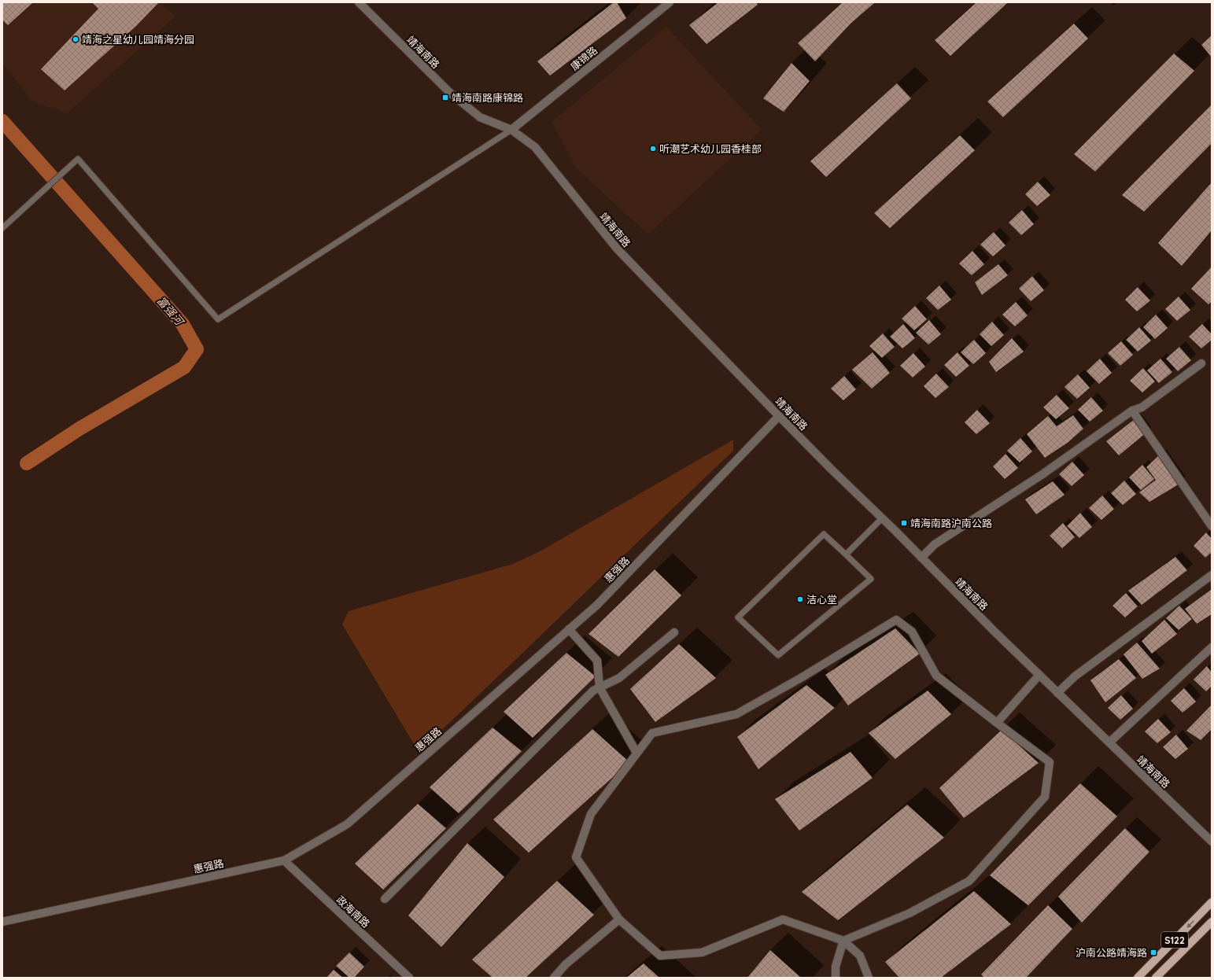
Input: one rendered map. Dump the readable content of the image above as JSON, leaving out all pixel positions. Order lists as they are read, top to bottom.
{
  "streets": {
    "main road": ["S122"],
    "street": [
      "靖海南路",
      "康锦路",
      "惠强路",
      "政海南路"
    ]
  },
  "crossings": [
    ["靖海南路", "康锦路"],
    ["靖海南路", "惠强路"],
    ["惠强路", "政海南路"]
  ],
  "water": ["富强河"],
  "places": {
    "other": ["靖海之星幼儿园靖海分园", "听潮艺术幼儿园香桂部", "洁心堂"],
    "transit": ["靖海南路康锦路", "靖海南路沪南公路", "沪南公路靖海路"]
  }
}
